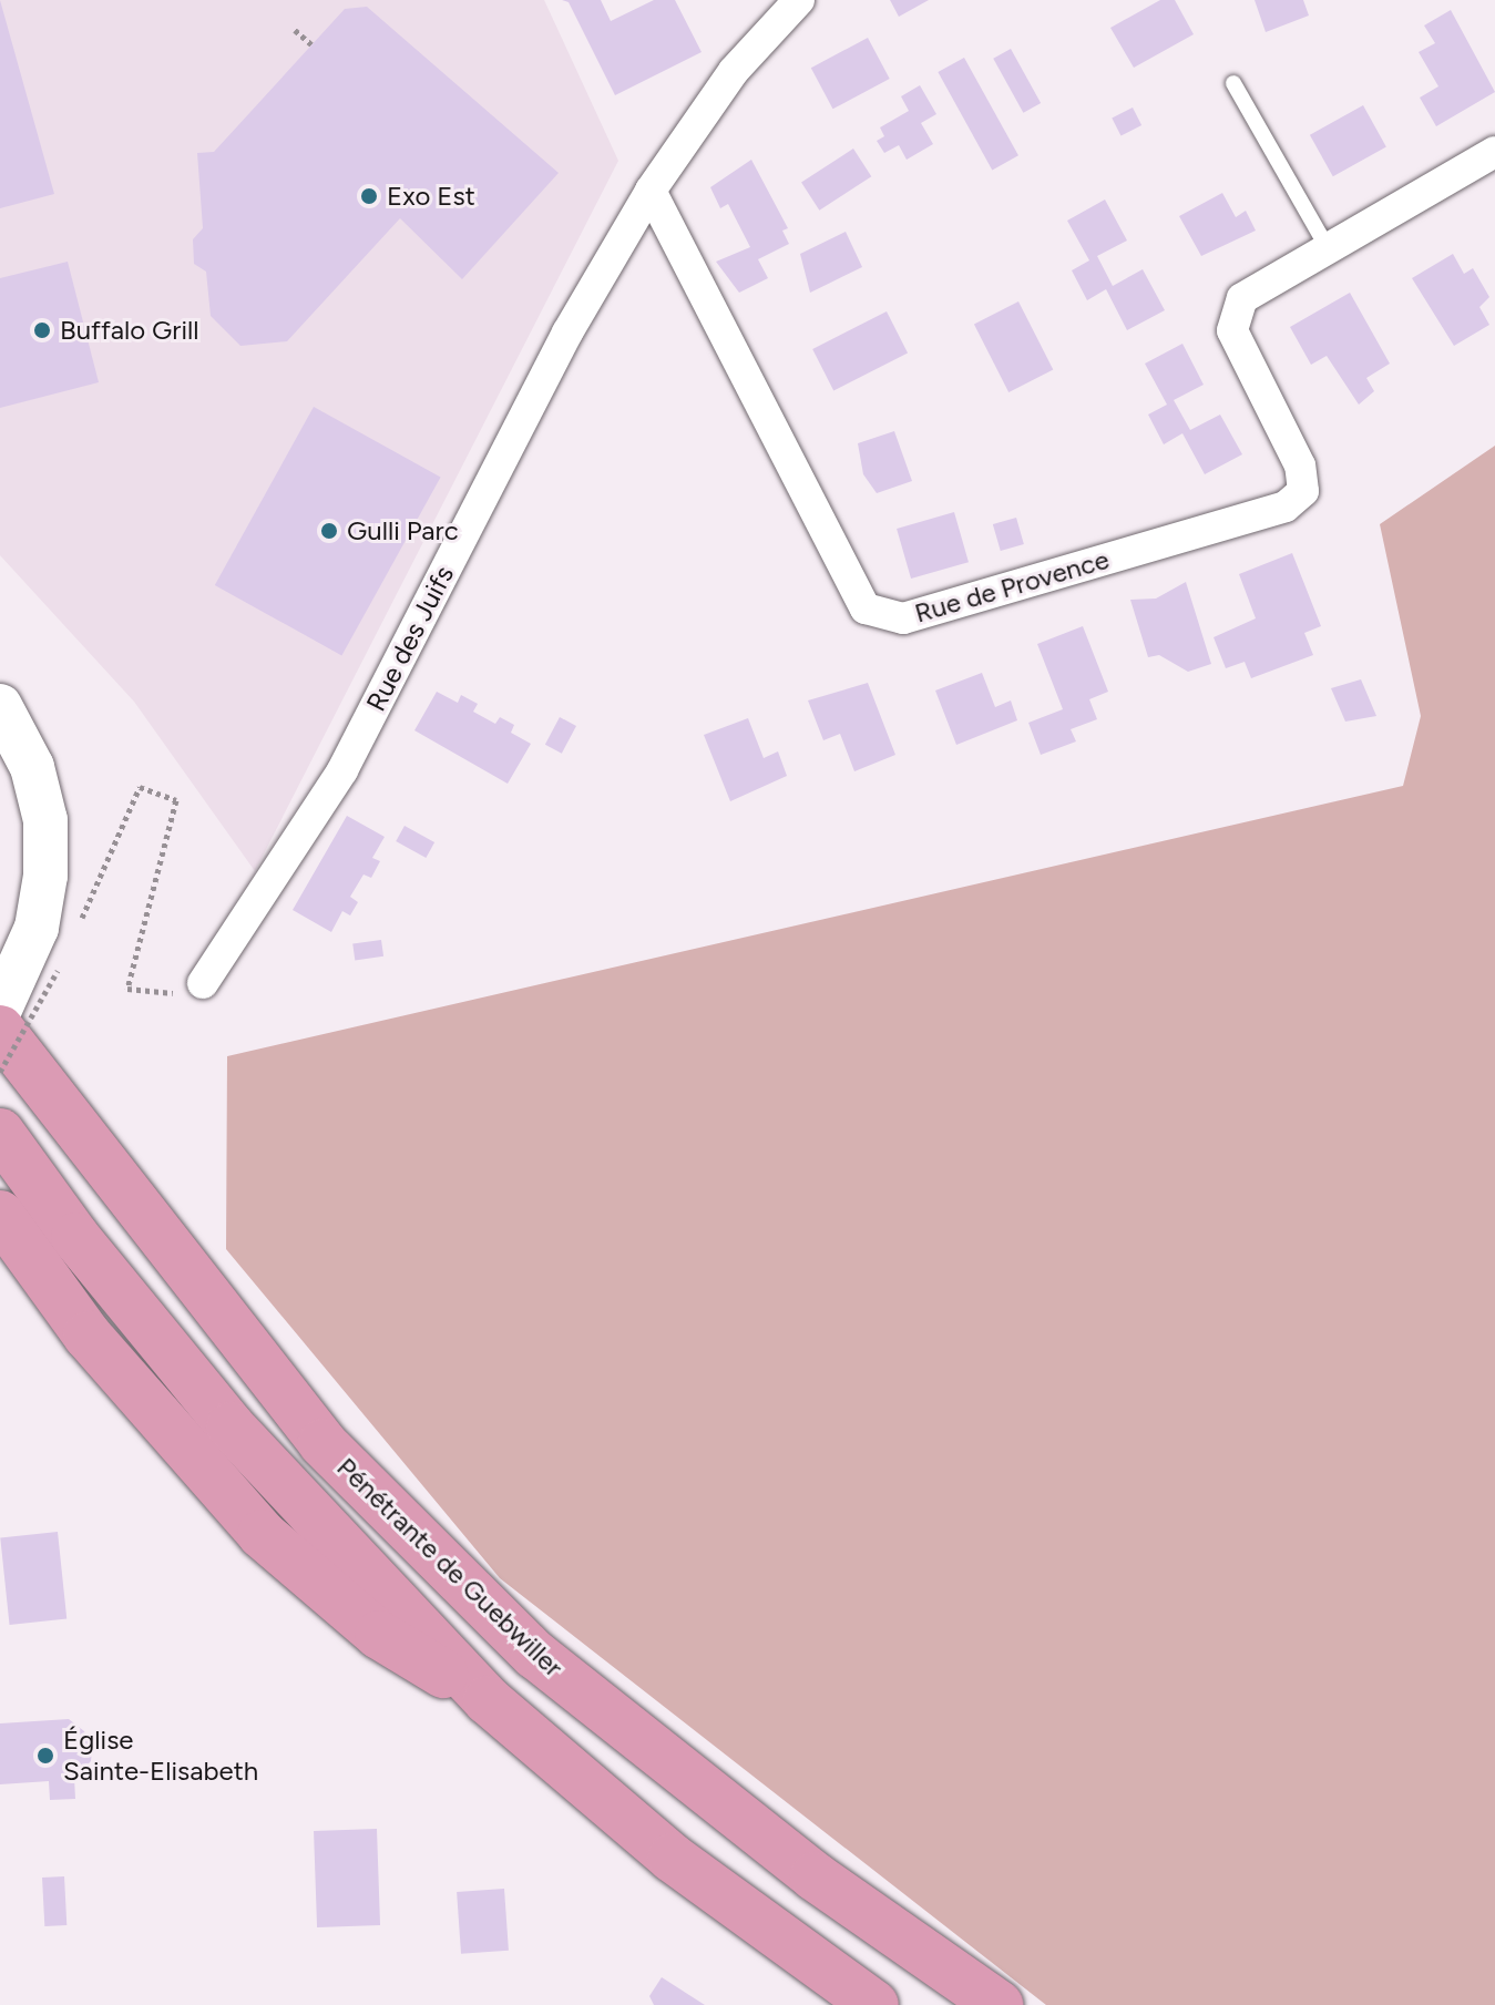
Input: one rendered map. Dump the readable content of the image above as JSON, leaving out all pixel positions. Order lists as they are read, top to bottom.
{
  "streets": {
    "highway": ["Pénétrante de Guebwiller"],
    "street": ["Rue de Provence", "Rue des Juifs"]
  },
  "crossings": [
    ["Rue de Provence", "Rue des Juifs"]
  ],
  "places": [
    "Exo Est",
    "Buffalo Grill",
    "Gulli Parc",
    "Église Sainte-Elisabeth"
  ]
}
